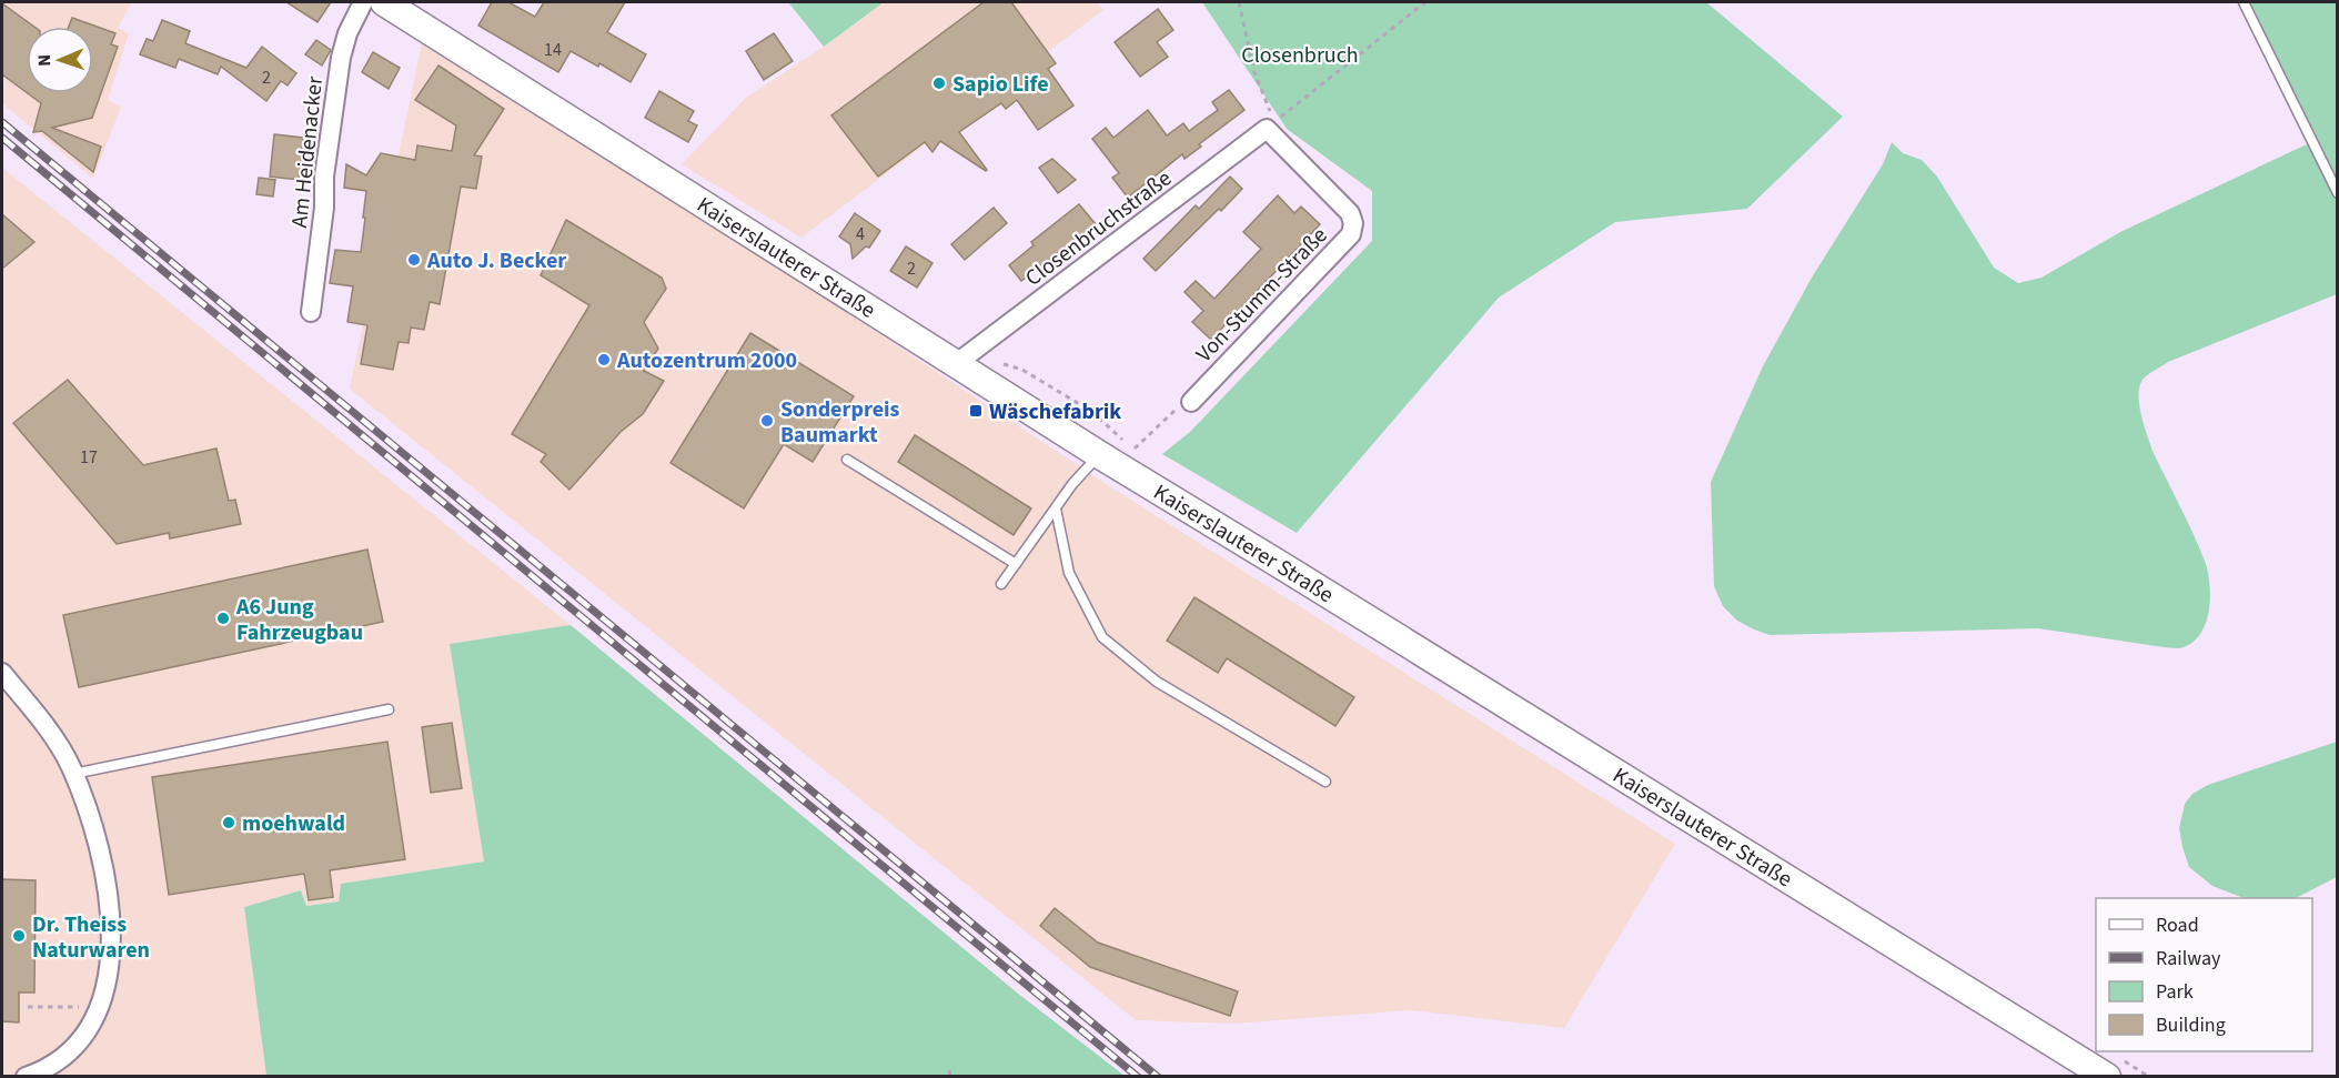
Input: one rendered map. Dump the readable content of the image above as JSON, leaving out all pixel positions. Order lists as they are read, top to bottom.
{
  "streets": {
    "main road": ["Kaiserslauterer Straße"],
    "street": ["Am Heidenacker", "Closenbruchstraße", "Von-Stumm-Straße"]
  },
  "crossings": [
    ["Closenbruchstraße", "Kaiserslauterer Straße"],
    ["Closenbruchstraße", "Von-Stumm-Straße"]
  ],
  "parks": ["Closenbruch"],
  "places": {
    "other": [
      "Sapio Life",
      "Auto J. Becker",
      "Autozentrum 2000",
      "Sonderpreis Baumarkt",
      "A6 Jung Fahrzeugbau",
      "moehwald",
      "Dr. Theiss Naturwaren"
    ],
    "transit": ["Wäschefabrik"]
  },
  "house_numbers": [
    "14",
    "2",
    "4",
    "2",
    "17"
  ],
  "legend": [
    "Road",
    "Railway",
    "Park",
    "Building"
  ],
  "north": "left"
}
